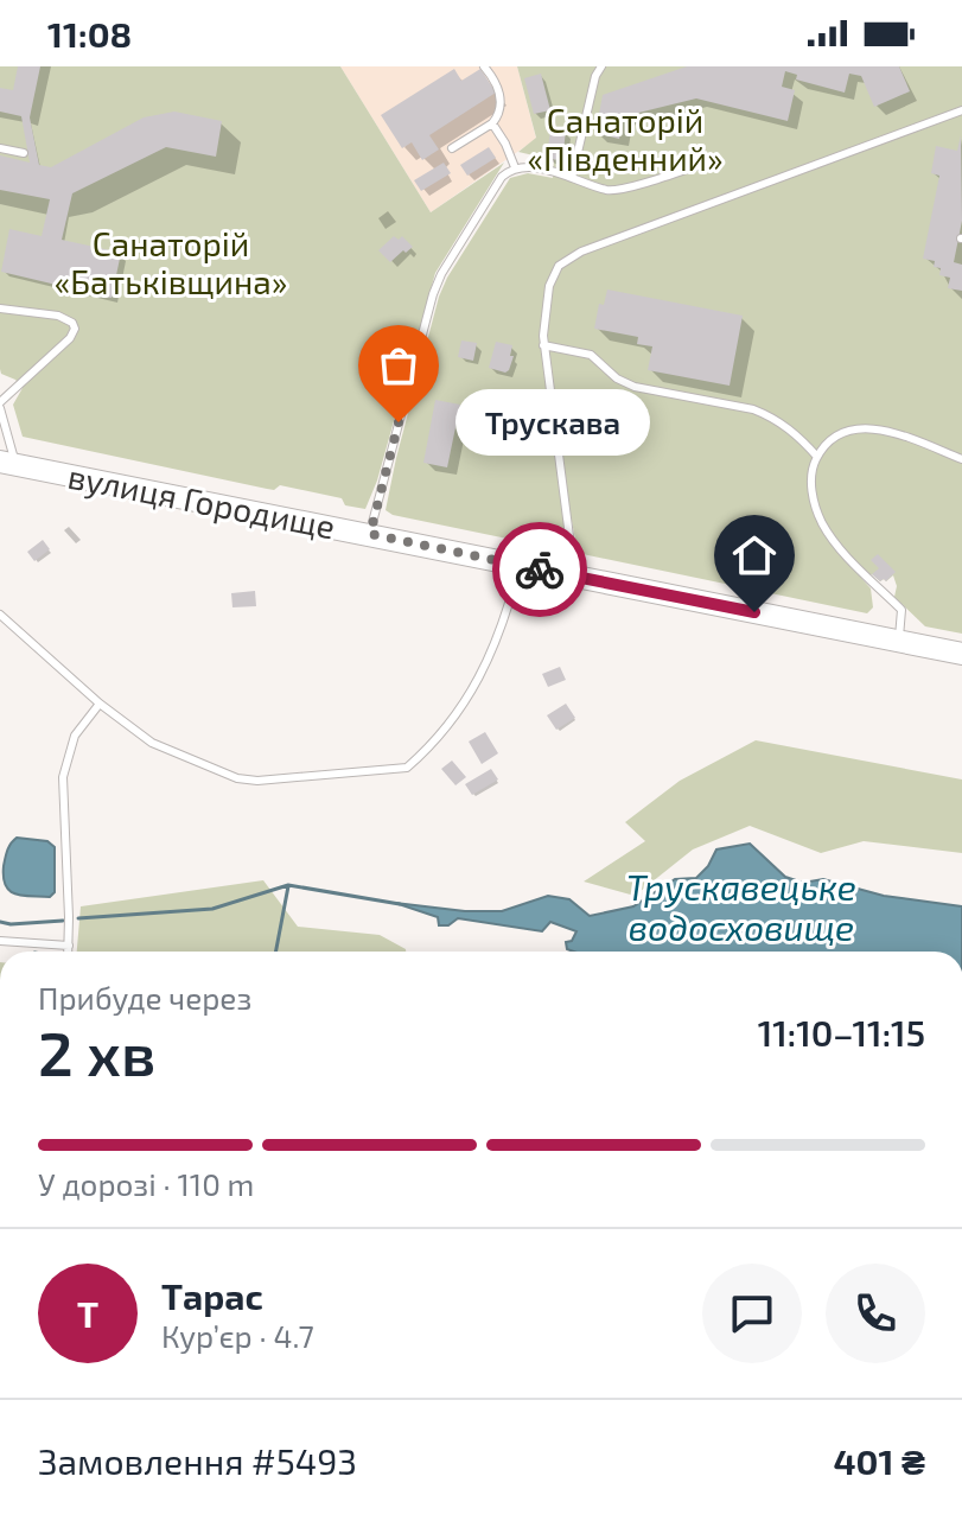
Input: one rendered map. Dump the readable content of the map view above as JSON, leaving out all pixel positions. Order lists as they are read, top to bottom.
{
  "streets": {
    "street": ["вулиця Городище"]
  },
  "water": ["Трускавецьке водосховище"],
  "parks": ["Санаторій «Південний»", "Санаторій «Батьківщина»"],
  "places": ["Трускава"],
  "page": {
    "status": "11:08",
    "bubble": "Трускава",
    "heading": ["2 хв", "Прибуде через", "11:10–11:15"],
    "panel": [
      "Тарас",
      "Кур’єр · 4.7",
      "Замовлення #5493",
      "401 ₴"
    ],
    "bar": "У дорозі · 110 m",
    "round": "Т"
  }
}
